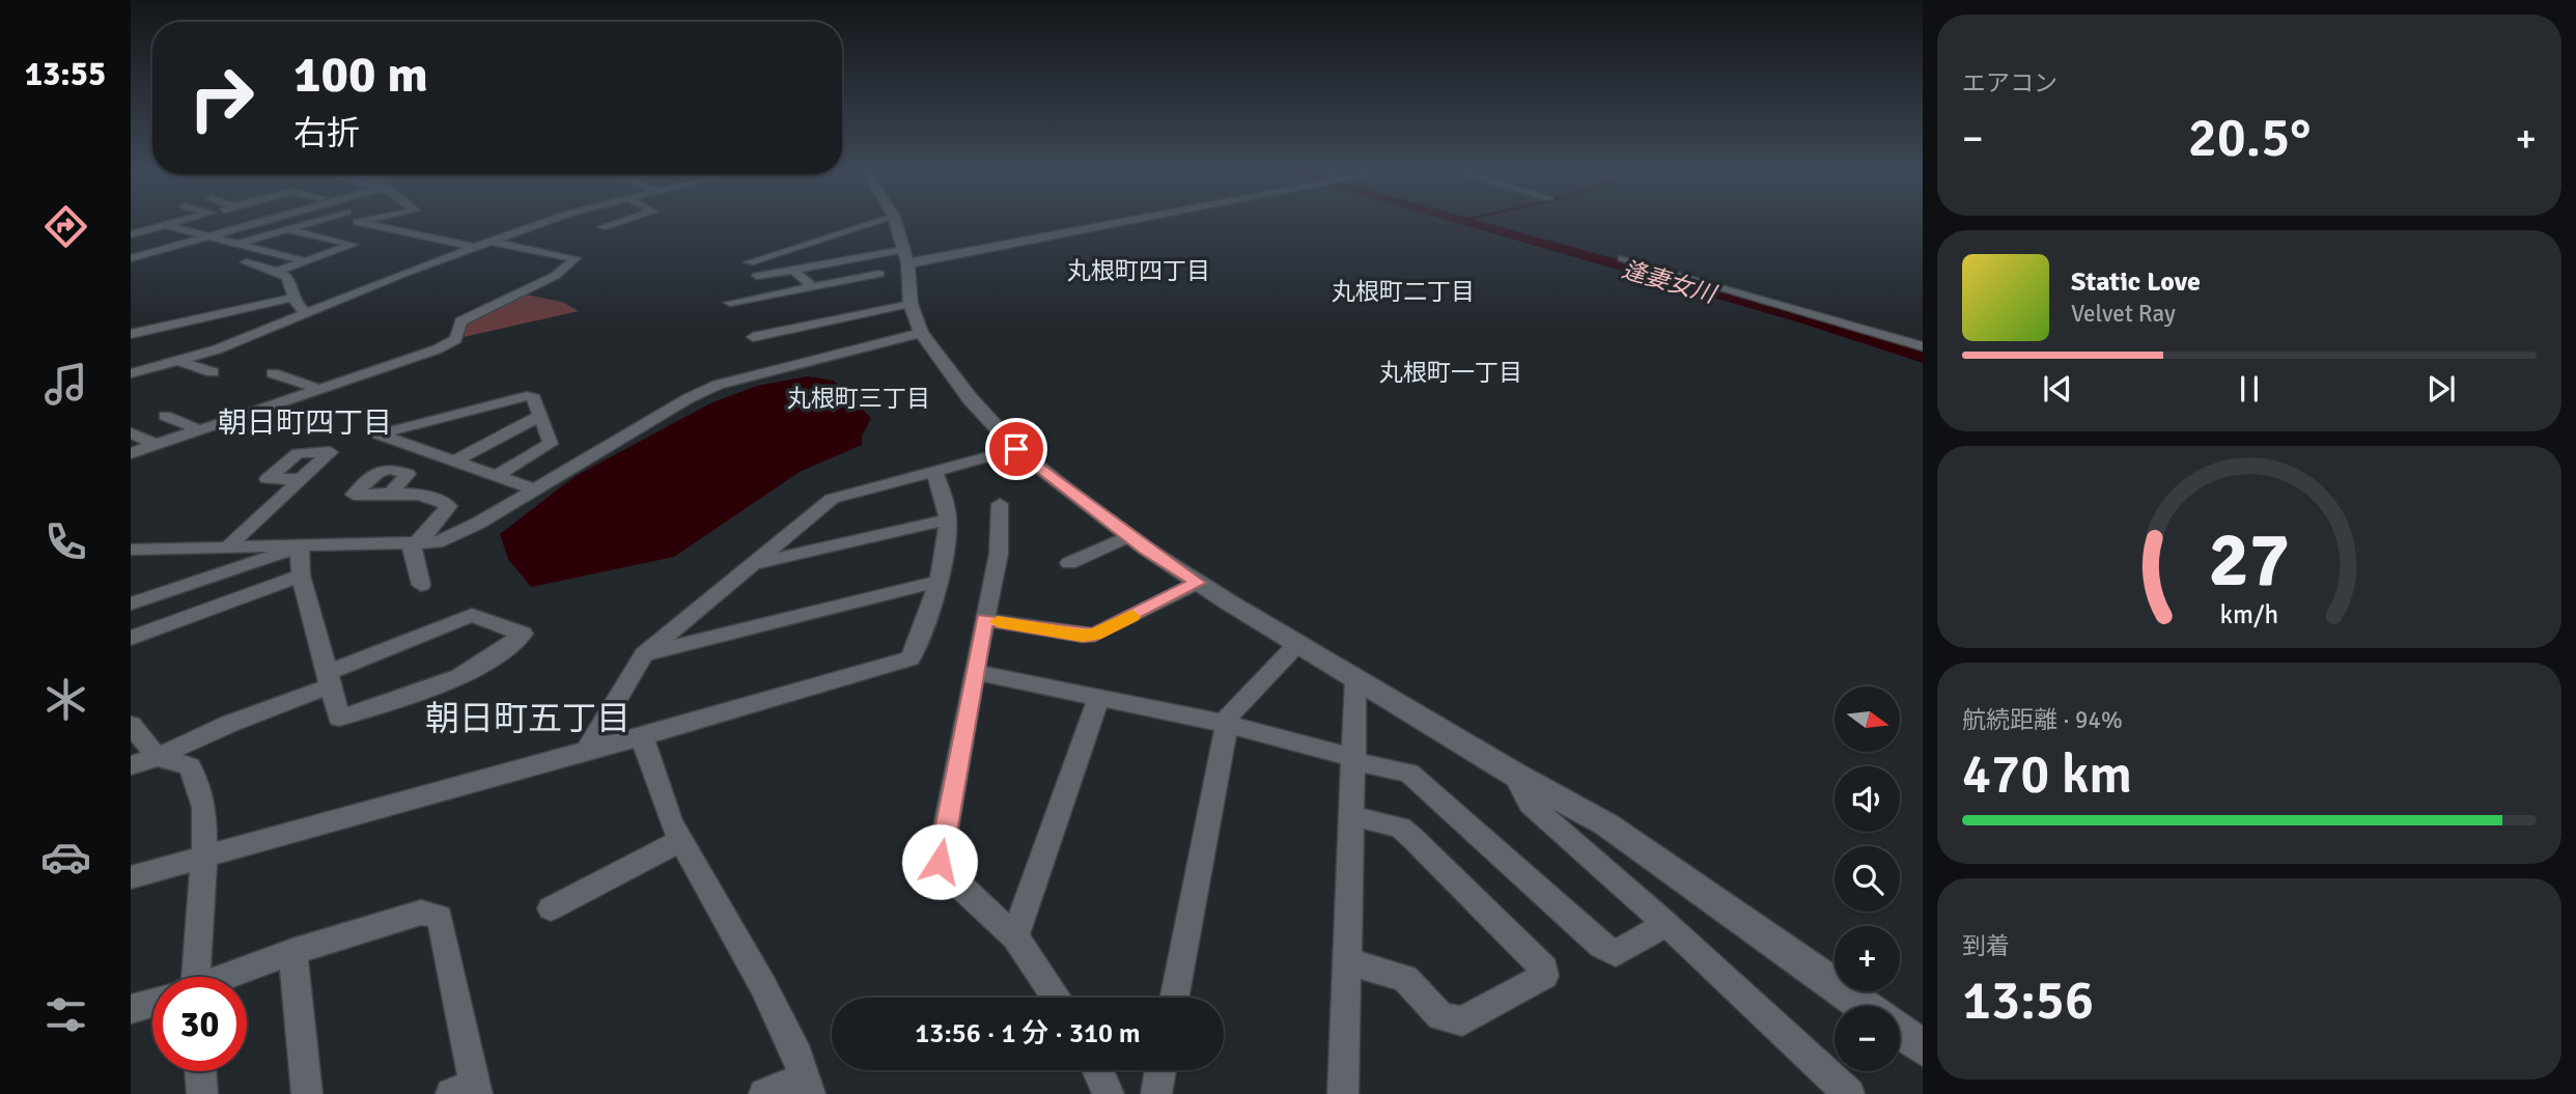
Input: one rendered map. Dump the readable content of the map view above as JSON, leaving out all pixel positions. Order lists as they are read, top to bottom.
{
  "districts": [
    "丸根町四丁目",
    "丸根町二丁目",
    "丸根町一丁目",
    "丸根町三丁目",
    "朝日町四丁目",
    "朝日町五丁目"
  ],
  "water": ["逢妻女川"],
  "north": "right",
  "page": {
    "tabs": "13:55",
    "tile": [
      "エアコン",
      ["航続距離 · 94%", "470 km"],
      ["到着", "13:56"]
    ],
    "turn": ["100 m", "右折"],
    "heat": ["−", "20.5°", "+"],
    "song": ["Static Love", "Velvet Ray"],
    "map_buttons": ["+", "−"],
    "limit": "30",
    "trip": "13:56 · 1 分 · 310 m",
    "gauge": ["27", "km/h"]
  }
}
